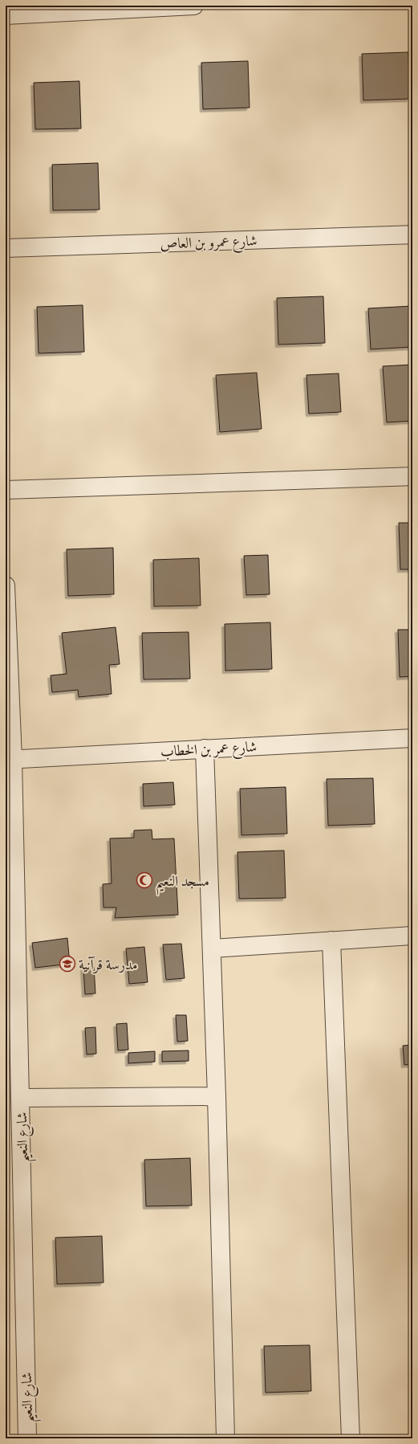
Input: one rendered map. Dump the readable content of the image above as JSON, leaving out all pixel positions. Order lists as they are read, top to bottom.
{
  "streets": {
    "street": ["شارع عمرو بن العاص", "شارع عمر بن الخطاب", "شارع النعيم"]
  },
  "crossings": [
    ["شارع عمر بن الخطاب", "شارع النعيم"]
  ],
  "places": {
    "mosque": ["مسجد النعيم"],
    "school or university": ["مدرسة قرآنية"]
  }
}
